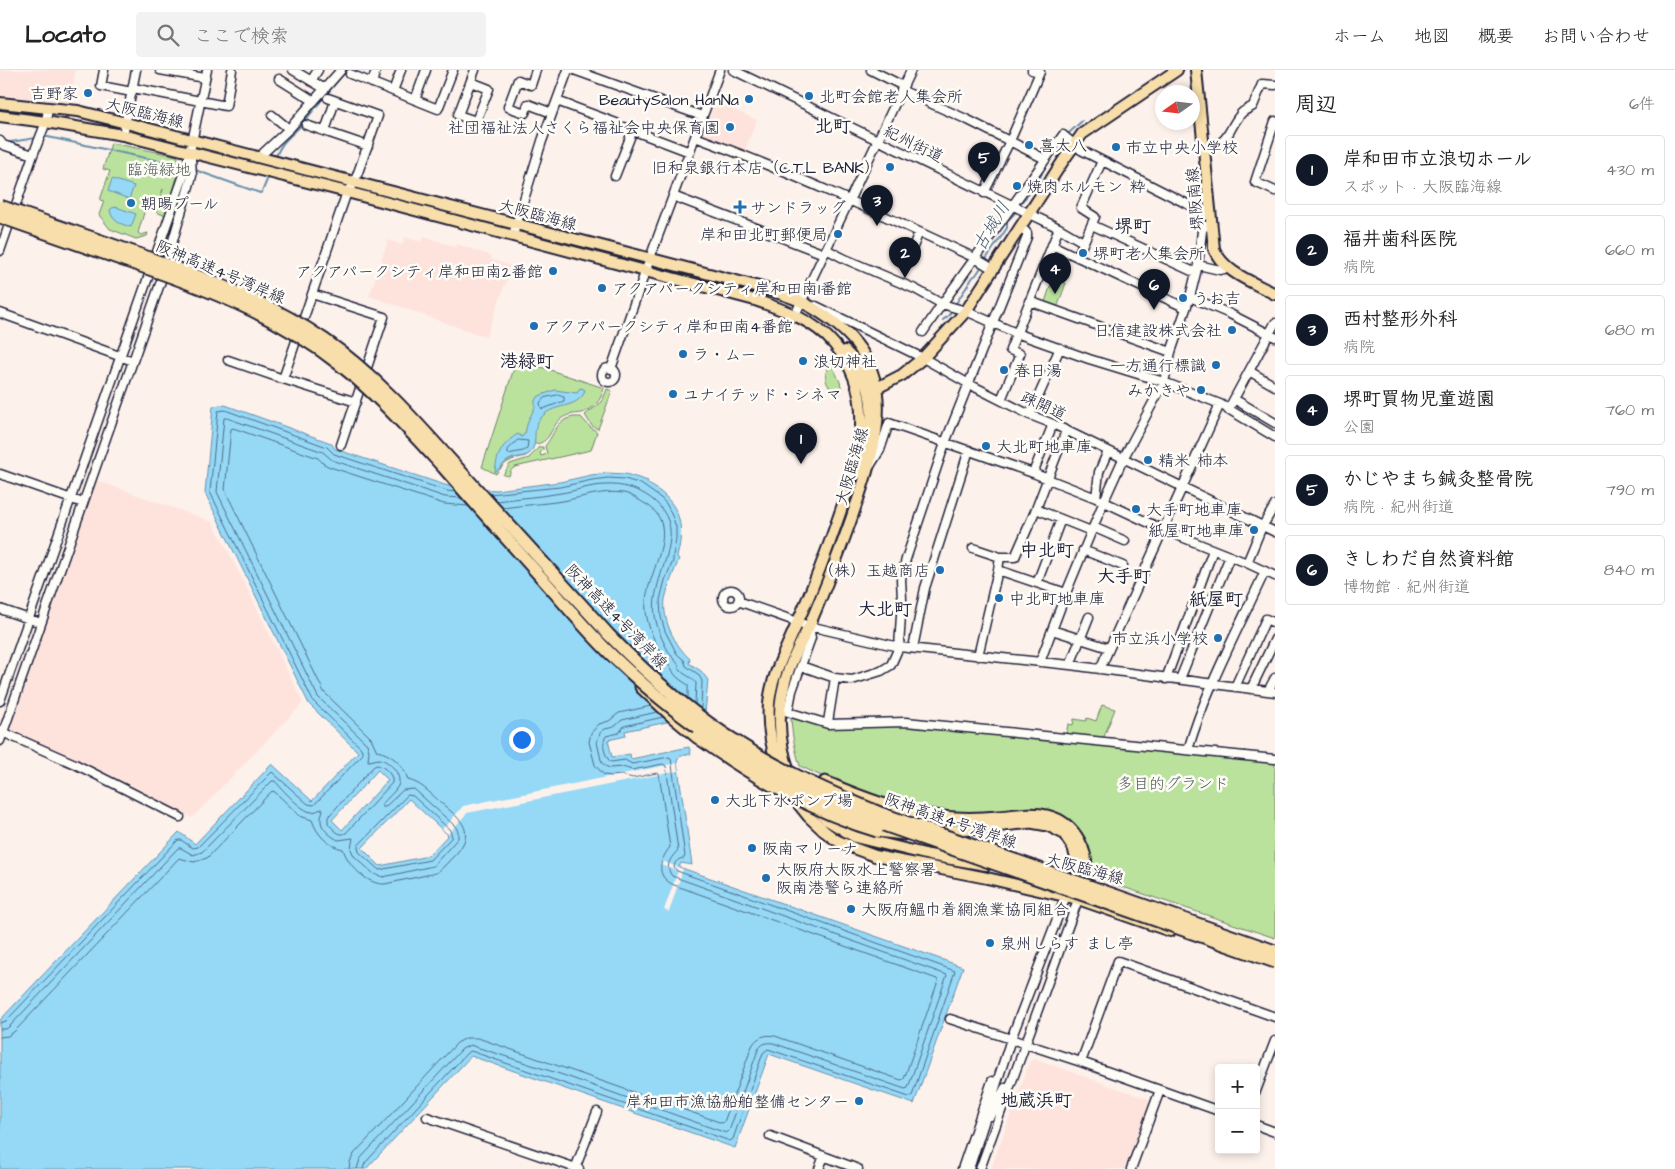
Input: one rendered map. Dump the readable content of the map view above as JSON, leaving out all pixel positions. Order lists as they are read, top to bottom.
{
  "streets": {
    "highway": ["阪神高速4号湾岸線"],
    "main road": ["大阪臨海線", "堺阪南線"],
    "street": ["紀州街道", "疎開道"]
  },
  "crossings": [
    ["大阪臨海線", "疎開道"]
  ],
  "districts": [
    "北町",
    "堺町",
    "港緑町",
    "中北町",
    "大手町",
    "紙屋町",
    "大北町",
    "地蔵浜町"
  ],
  "water": ["古城川"],
  "parks": ["臨海緑地", "多目的グランド"],
  "places": {
    "other": [
      "吉野家",
      "北町会館老人集会所",
      "BeautySalon HanNa",
      "社団福祉法人さくら福祉会中央保育園",
      "喜太八",
      "市立中央小学校",
      "旧和泉銀行本店（C.T.L BANK）",
      "焼肉ホルモン 粋",
      "朝暘プール",
      "岸和田北町郵便局",
      "堺町老人集会所",
      "アクアパークシティ岸和田南2番館",
      "アクアパークシティ岸和田南1番館",
      "うお吉",
      "アクアパークシティ岸和田南4番館",
      "日信建設株式会社",
      "ラ・ムー",
      "浪切神社",
      "一方通行標識",
      "春日湯",
      "みかきや",
      "ユナイテッド・シネマ",
      "大北町地車庫",
      "精米 柿本",
      "大手町地車庫",
      "紙屋町地車庫",
      "（株）玉越商店",
      "中北町地車庫",
      "市立浜小学校",
      "大北下水ポンプ場",
      "阪南マリーナ",
      "大阪府大阪水上警察署 阪南港警ら連絡所",
      "大阪府鰮巾着網漁業協同組合",
      "泉州しらす まし亭",
      "岸和田市漁協船舶整備センター"
    ],
    "health": ["サンドラッグ"]
  },
  "north": "left",
  "page": {
    "header": "Locato",
    "search": "ここで検索",
    "nav": [
      "ホーム",
      "地図",
      "概要",
      "お問い合わせ"
    ],
    "heading": ["周辺", "6件"],
    "list": [
      {
        "mark": "1",
        "name": "岸和田市立浪切ホール",
        "note": "スポット · 大阪臨海線",
        "value": "430 m"
      },
      {
        "mark": "2",
        "name": "福井歯科医院",
        "note": "病院",
        "value": "660 m"
      },
      {
        "mark": "3",
        "name": "西村整形外科",
        "note": "病院",
        "value": "680 m"
      },
      {
        "mark": "4",
        "name": "堺町買物児童遊園",
        "note": "公園",
        "value": "760 m"
      },
      {
        "mark": "5",
        "name": "かじやまち鍼灸整骨院",
        "note": "病院 · 紀州街道",
        "value": "790 m"
      },
      {
        "mark": "6",
        "name": "きしわだ自然資料館",
        "note": "博物館 · 紀州街道",
        "value": "840 m"
      }
    ],
    "pins": [
      "5",
      "3",
      "2",
      "4",
      "6",
      "1"
    ],
    "map_buttons": ["+", "−"]
  }
}
